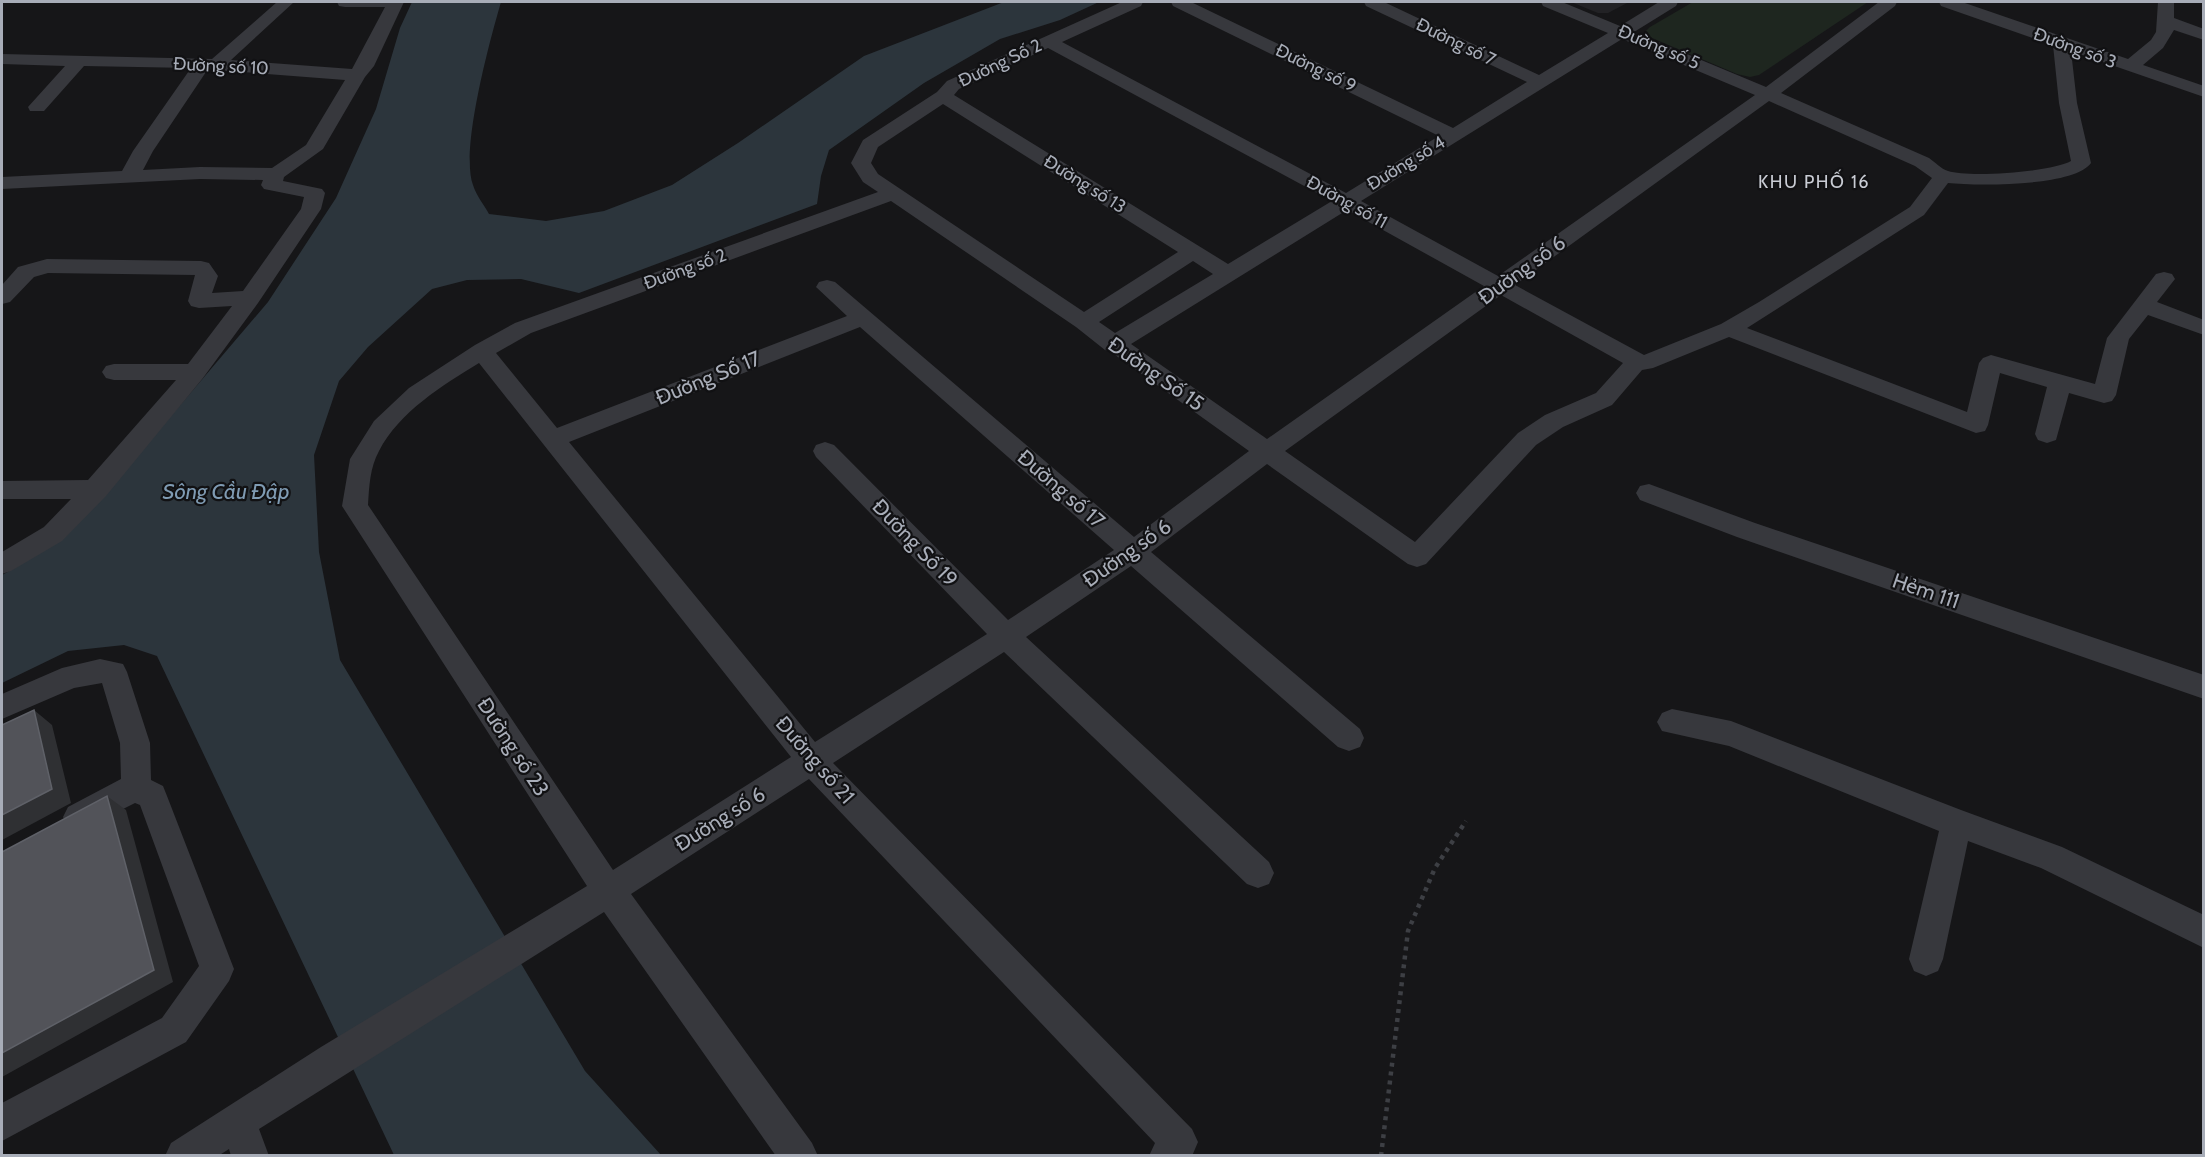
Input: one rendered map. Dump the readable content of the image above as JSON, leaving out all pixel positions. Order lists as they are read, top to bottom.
{
  "streets": {
    "street": [
      "Đường số 7",
      "Đường số 5",
      "Đường số 3",
      "Đường Số 2",
      "Đường số 10",
      "Đường số 9",
      "Đường số 4",
      "Đường số 13",
      "Đường số 11",
      "Đường số 2",
      "Đường số 6",
      "Đường Số 15",
      "Đường Số 17",
      "Đường số 17",
      "Đường Số 19",
      "Hẻm 111",
      "Đường số 23",
      "Đường số 21"
    ]
  },
  "crossings": [
    ["Đường số 7", "Đường số 4"],
    ["Đường số 5", "Đường số 4"],
    ["Đường số 5", "Đường số 6"],
    ["Đường Số 2", "Đường số 13"],
    ["Đường Số 2", "Đường số 11"],
    ["Đường Số 2", "Đường số 2"],
    ["Đường Số 2", "Đường Số 15"],
    ["Đường số 9", "Đường số 4"],
    ["Đường số 4", "Đường số 13"],
    ["Đường số 4", "Đường số 11"],
    ["Đường số 4", "Đường Số 15"],
    ["Đường số 11", "Đường số 6"],
    ["Đường số 11", "Đường Số 15"],
    ["Đường số 2", "Đường Số 15"],
    ["Đường số 2", "Đường số 23"],
    ["Đường số 2", "Đường số 21"],
    ["Đường số 6", "Đường Số 15"],
    ["Đường số 6", "Đường số 17"],
    ["Đường số 6", "Đường Số 19"],
    ["Đường số 6", "Đường số 23"],
    ["Đường số 6", "Đường số 21"],
    ["Đường Số 17", "Đường số 17"],
    ["Đường Số 17", "Đường số 21"],
    ["Đường số 23", "Đường số 21"]
  ],
  "districts": ["KHU PHỐ 16"],
  "water": ["Sông Cầu Đập"]
}
